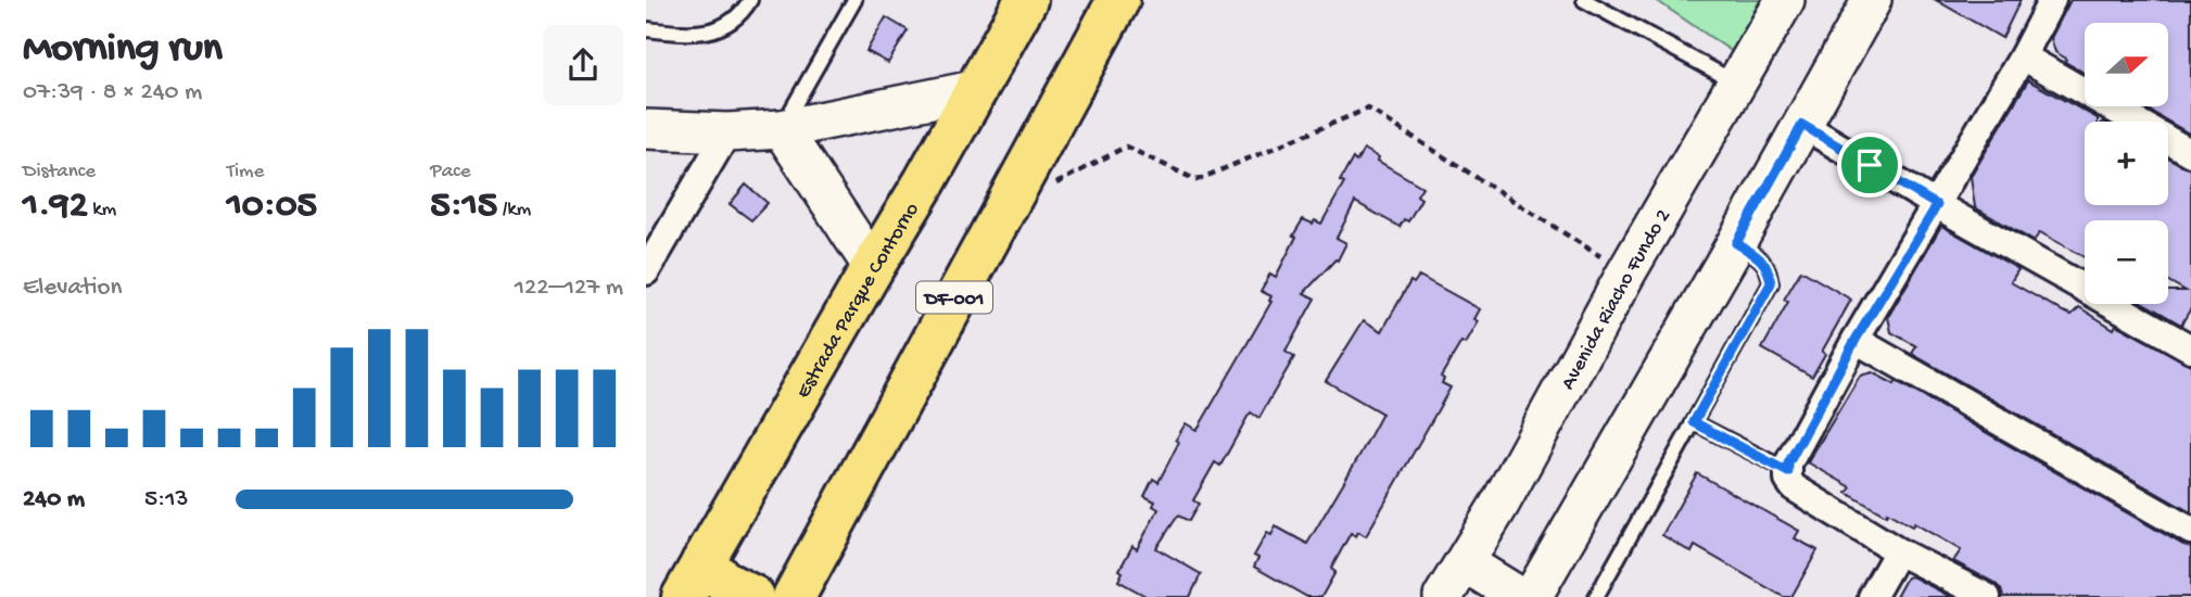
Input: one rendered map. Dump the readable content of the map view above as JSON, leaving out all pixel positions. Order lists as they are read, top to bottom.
{
  "streets": {
    "highway": ["DF-001", "Estrada Parque Contorno"],
    "street": ["Avenida Riacho Fundo 2"]
  },
  "north": "right",
  "page": {
    "heading": ["Morning run", "07:39 · 8 × 240 m"],
    "map_buttons": ["+", "−"],
    "stats": [
      ["Distance", "1.92 km"],
      ["Time", "10:05"],
      ["Pace", "5:15 /km"]
    ],
    "chart": ["Elevation", "122–127 m"],
    "list": [
      {
        "name": "240 m",
        "note": "5:13"
      }
    ]
  }
}
